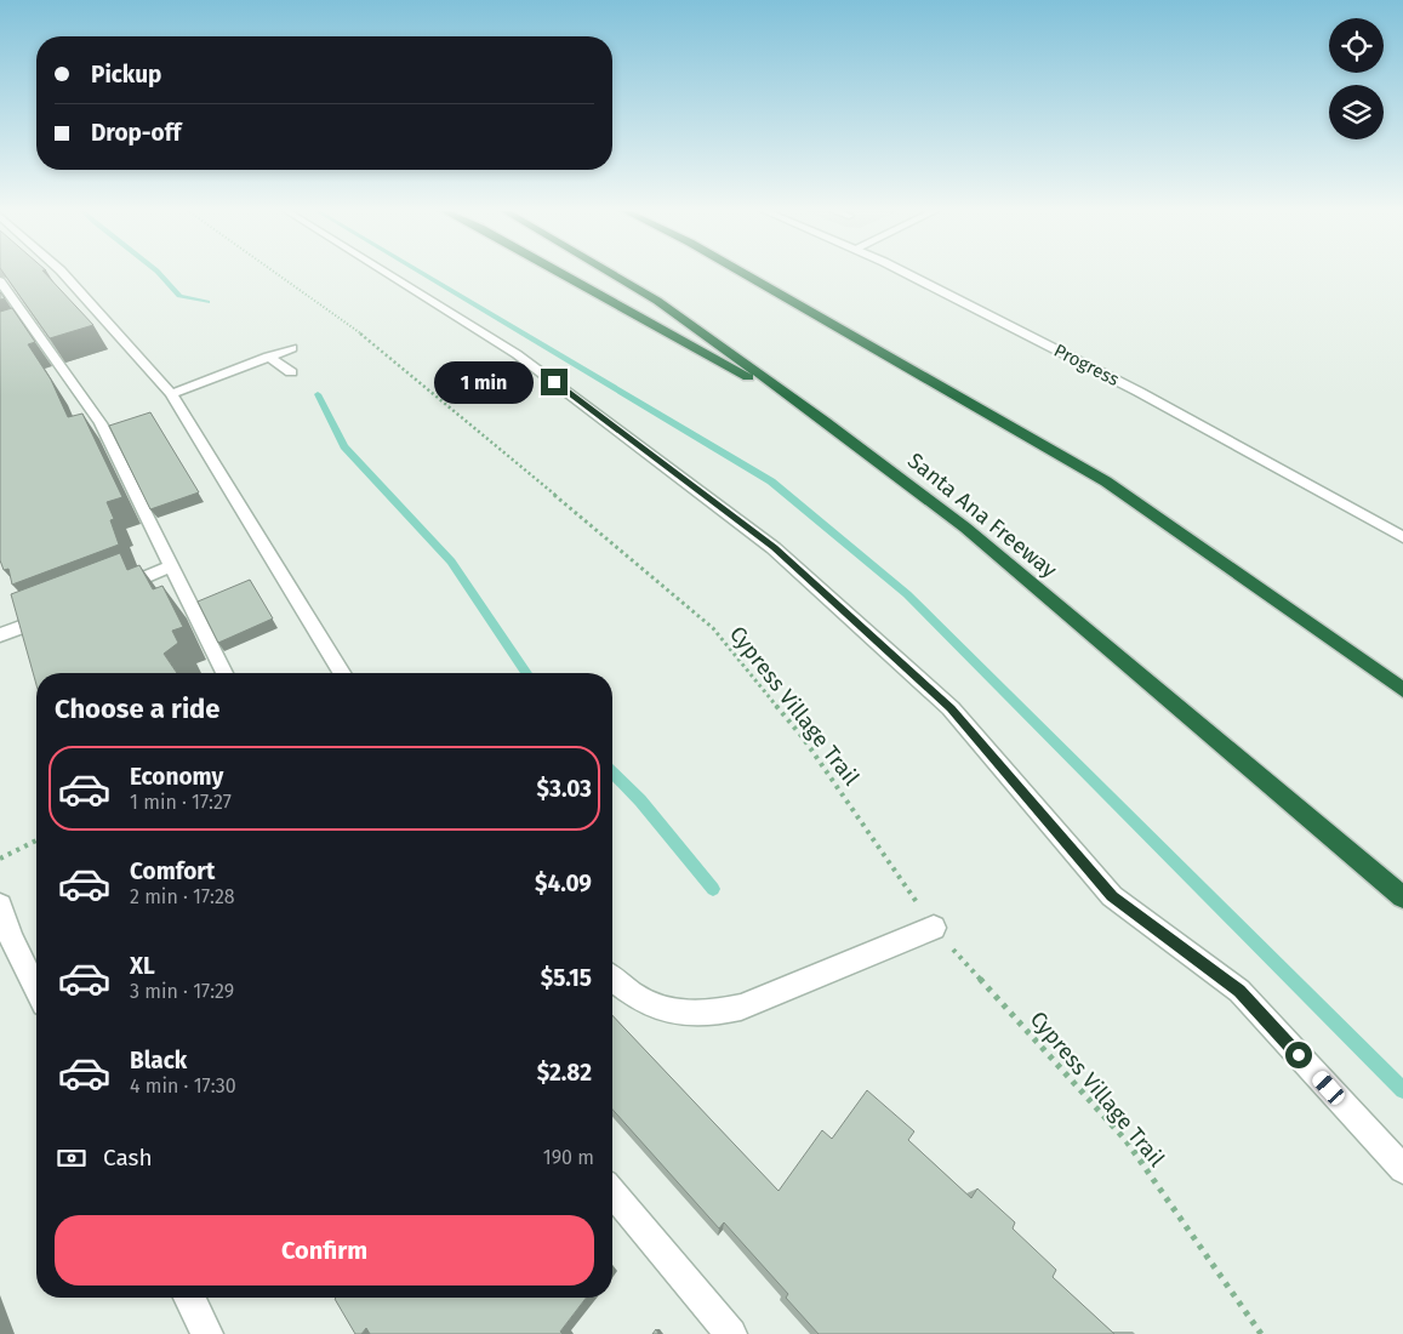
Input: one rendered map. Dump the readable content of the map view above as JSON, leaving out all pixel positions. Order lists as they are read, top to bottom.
{
  "streets": {
    "highway": ["Santa Ana Freeway"],
    "street": ["Progress"],
    "path": ["Cypress Village Trail"]
  },
  "page": {
    "banner": ["Pickup", "Drop-off"],
    "bubble": "1 min",
    "heading": "Choose a ride",
    "list": [
      {
        "name": "Economy",
        "note": "1 min · 17:27",
        "value": "$3.03"
      },
      {
        "name": "Comfort",
        "note": "2 min · 17:28",
        "value": "$4.09"
      },
      {
        "name": "XL",
        "note": "3 min · 17:29",
        "value": "$5.15"
      },
      {
        "name": "Black",
        "note": "4 min · 17:30",
        "value": "$2.82"
      }
    ],
    "pay": ["Cash", "190 m"],
    "buttons": "Confirm"
  }
}
